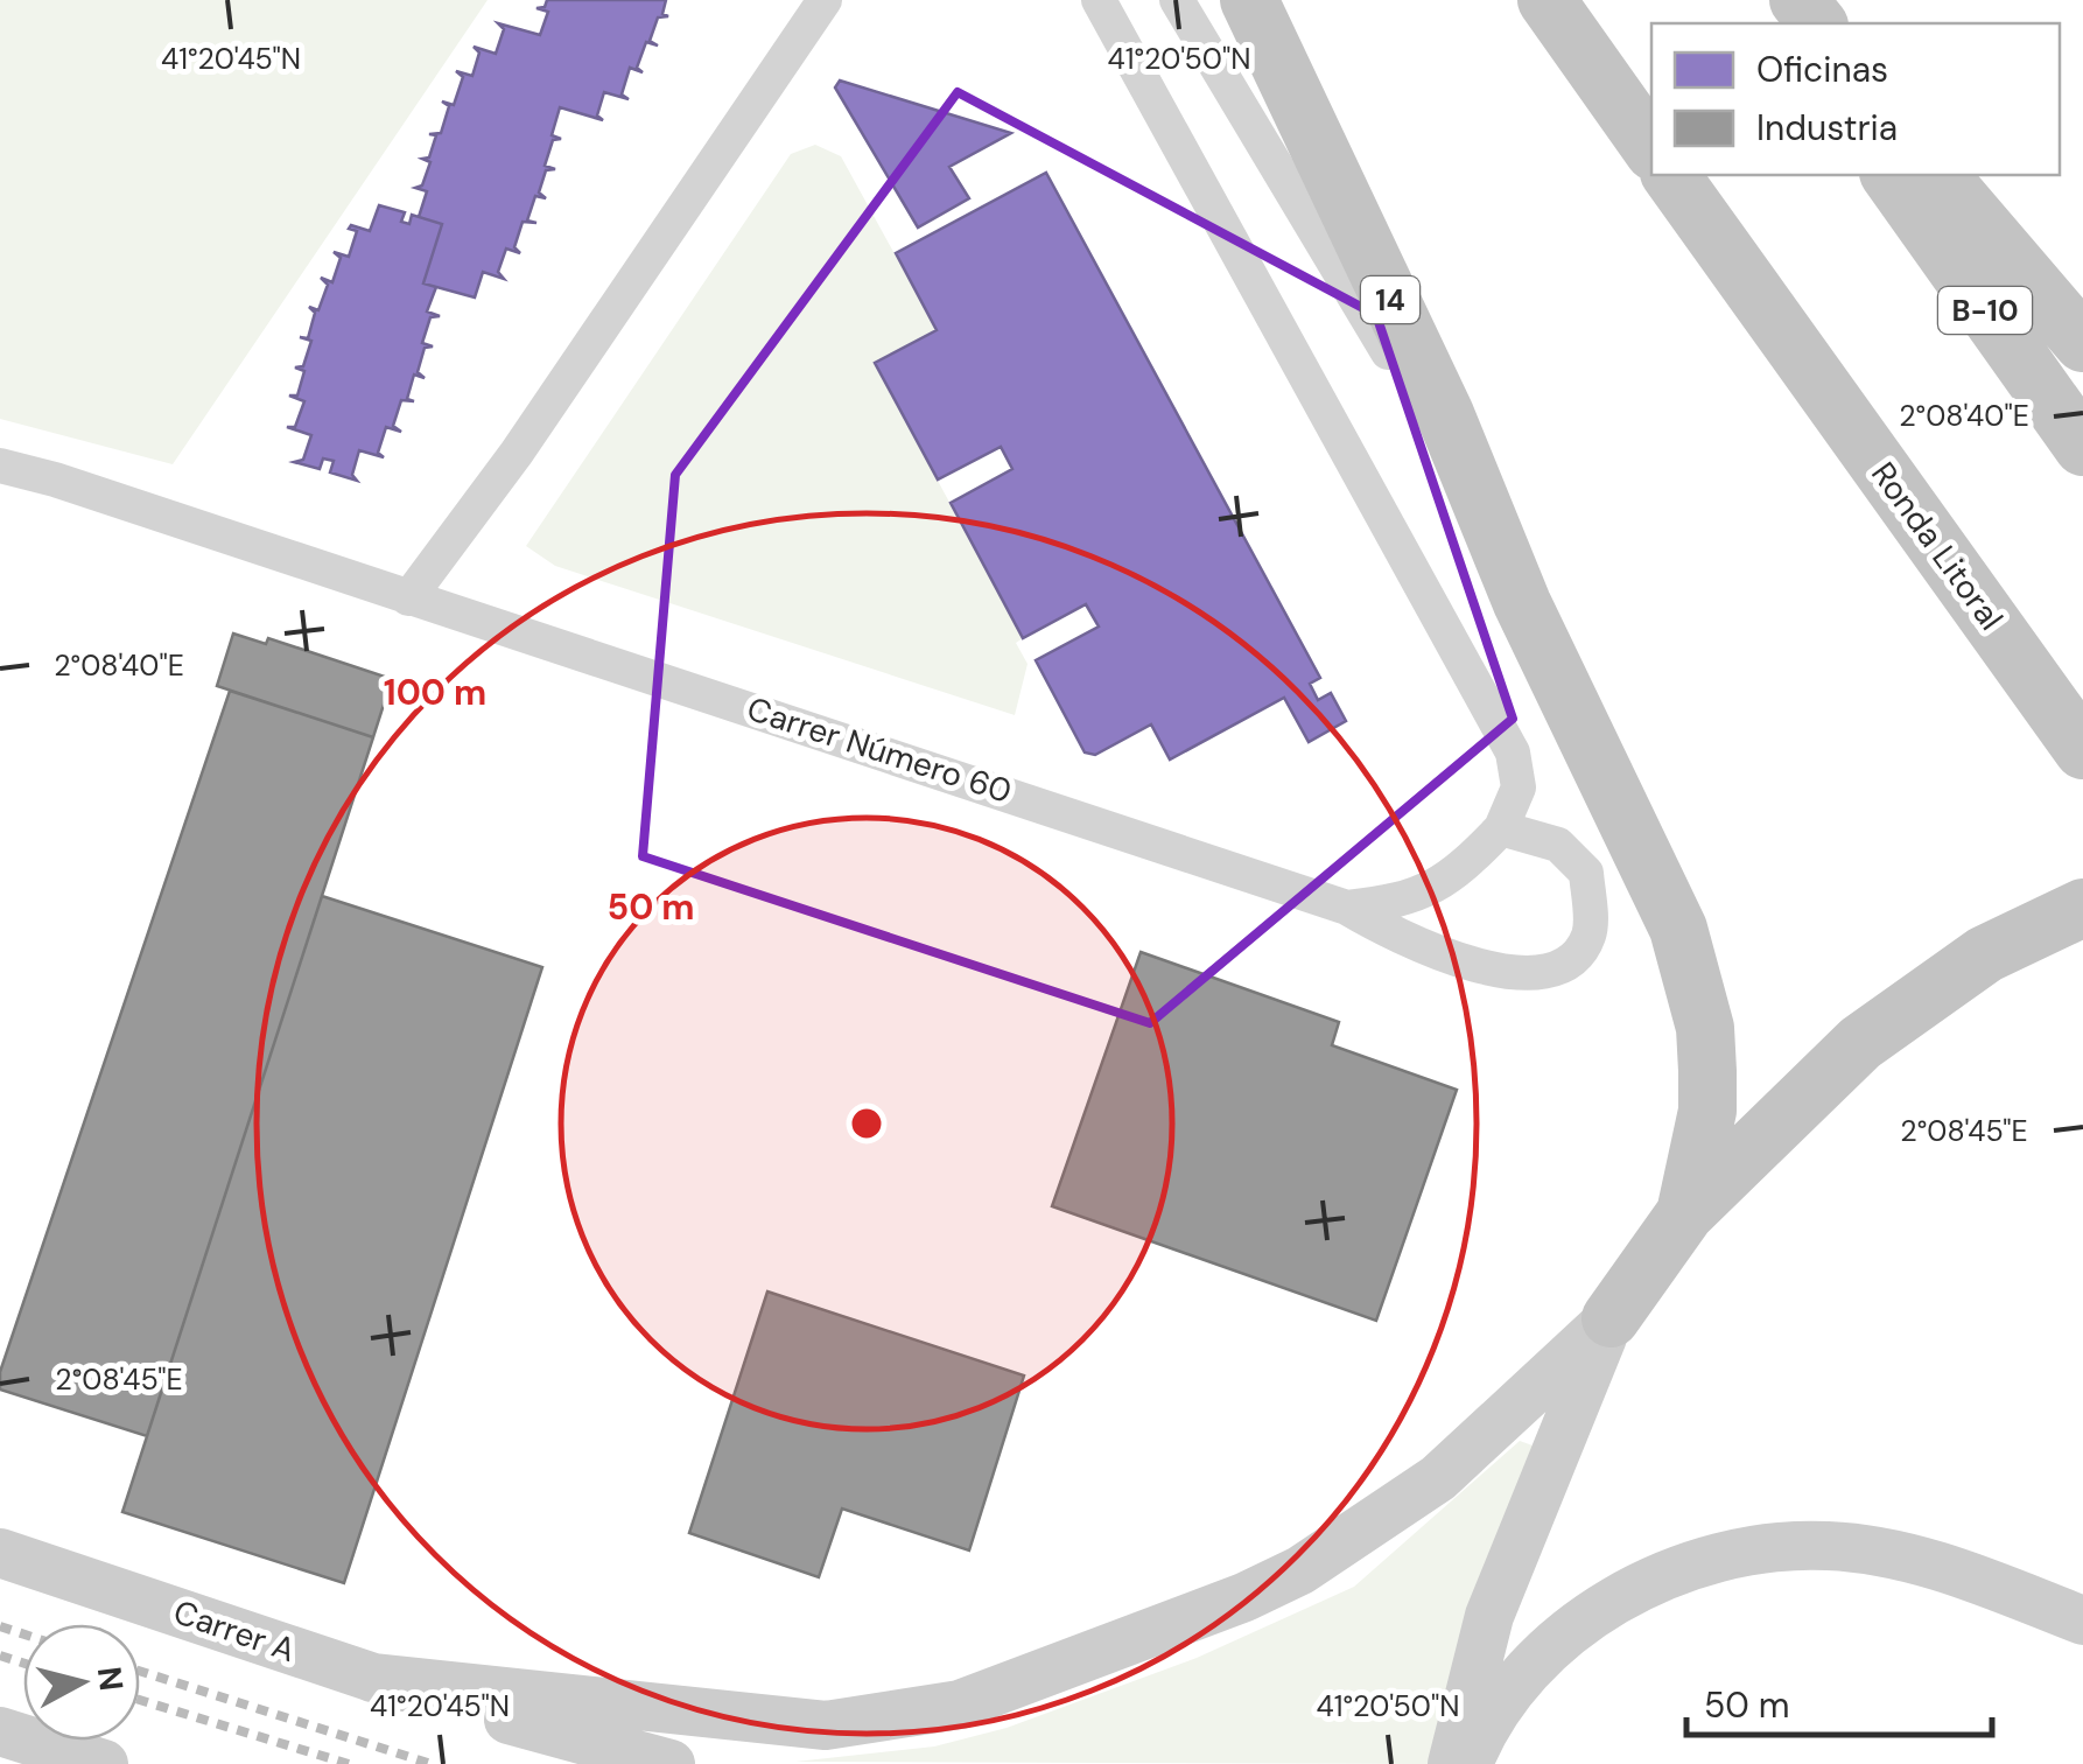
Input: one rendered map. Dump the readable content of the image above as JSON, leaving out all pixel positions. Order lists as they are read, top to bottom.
{
  "streets": {
    "highway": ["14", "B-10", "Ronda Litoral"],
    "main road": ["Carrer A"],
    "street": ["Carrer Número 60"]
  },
  "legend": ["Oficinas", "Industria"],
  "scale_bar": "50 m",
  "north": "right",
  "coordinates": [
    "41°20'45\"N",
    "41°20'50\"N",
    "2°08'40\"E",
    "2°08'45\"E"
  ],
  "rings": ["100 m", "50 m"]
}
